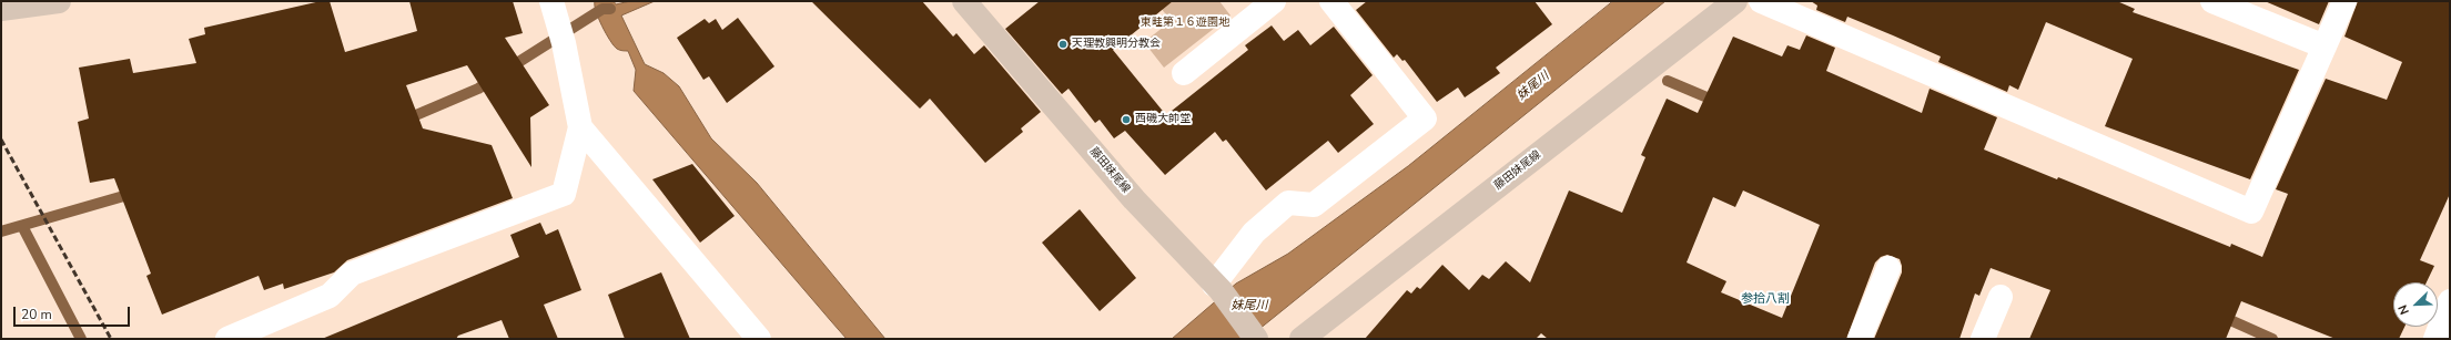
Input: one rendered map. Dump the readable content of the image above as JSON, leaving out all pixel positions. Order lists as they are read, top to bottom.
{
  "streets": {
    "main road": ["藤田妹尾線"]
  },
  "districts": ["参拾八割"],
  "water": ["妹尾川"],
  "parks": ["東畦第１６遊園地"],
  "places": ["天理教興明分教会", "西磯大帥堂"],
  "scale_bar": "20 m",
  "north": "bottom left"
}
